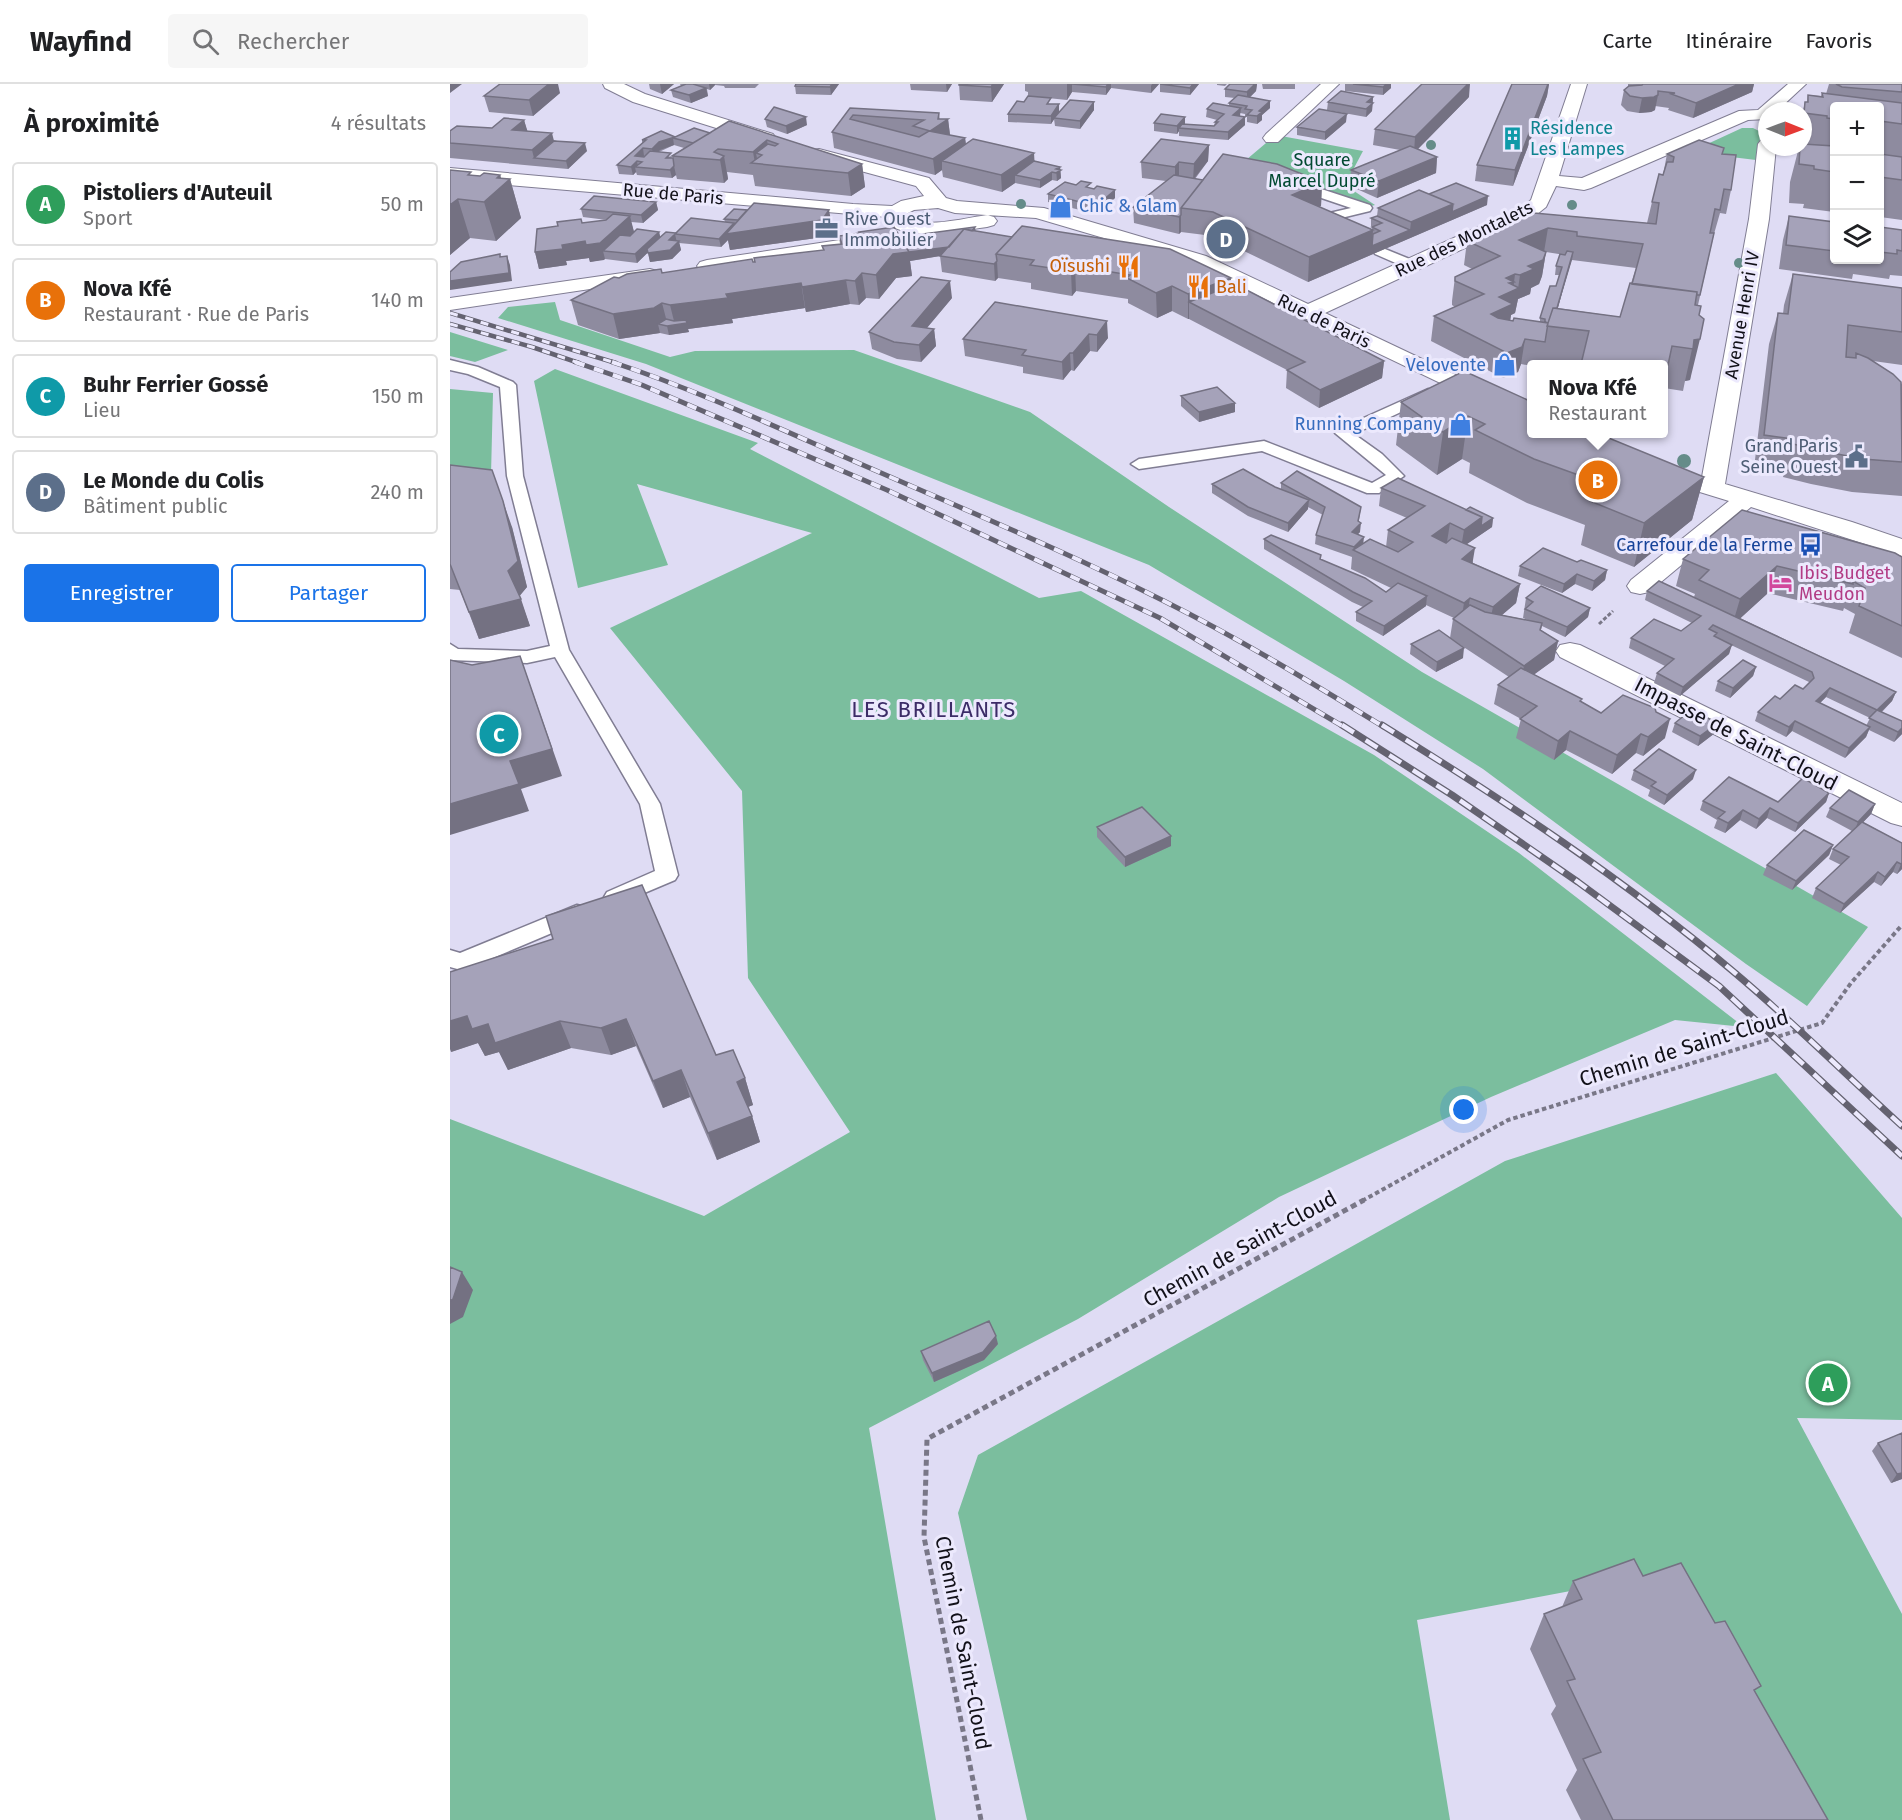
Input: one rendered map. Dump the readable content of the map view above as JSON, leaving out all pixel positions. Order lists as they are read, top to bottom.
{
  "streets": {
    "street": [
      "Rue de Paris",
      "Rue des Montalets",
      "Avenue Henri IV",
      "Impasse de Saint-Cloud"
    ],
    "path": ["Chemin de Saint-Cloud"]
  },
  "crossings": [
    ["Rue de Paris", "Rue des Montalets"]
  ],
  "districts": ["LES BRILLANTS"],
  "parks": ["Square Marcel Dupré"],
  "places": {
    "building": ["Résidence Les Lampes"],
    "shop": ["Chic & Glam", "Velovente", "Running Company"],
    "office": ["Rive Ouest Immobilier"],
    "restaurant": ["Oïsushi", "Bali"],
    "public building": ["Grand Paris Seine Ouest"],
    "bus stop": ["Carrefour de la Ferme"],
    "hotel": ["Ibis Budget Meudon"]
  },
  "north": "right",
  "page": {
    "header": "Wayfind",
    "search": "Rechercher",
    "nav": ["Carte", "Itinéraire", "Favoris"],
    "heading": ["À proximité", "4 résultats"],
    "map_buttons": ["+", "−"],
    "list": [
      {
        "mark": "A",
        "name": "Pistoliers d'Auteuil",
        "note": "Sport",
        "value": "50 m"
      },
      {
        "mark": "B",
        "name": "Nova Kfé",
        "note": "Restaurant · Rue de Paris",
        "value": "140 m"
      },
      {
        "mark": "C",
        "name": "Buhr Ferrier Gossé",
        "note": "Lieu",
        "value": "150 m"
      },
      {
        "mark": "D",
        "name": "Le Monde du Colis",
        "note": "Bâtiment public",
        "value": "240 m"
      }
    ],
    "pins": [
      "D",
      "B",
      "C",
      "A"
    ],
    "popup": ["Nova Kfé", "Restaurant"],
    "buttons": ["Enregistrer", "Partager"]
  }
}
